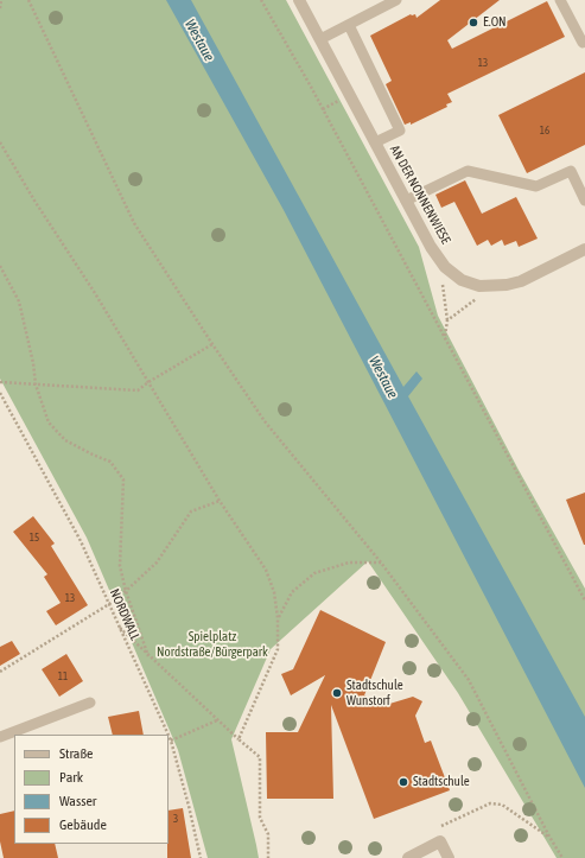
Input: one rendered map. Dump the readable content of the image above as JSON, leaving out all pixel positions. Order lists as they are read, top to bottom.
{
  "streets": {
    "street": ["AN DER NONNENWIESE"],
    "path": ["NORDWALL"]
  },
  "water": ["Westaue"],
  "parks": ["Spielplatz Nordstraße/Bürgerpark"],
  "places": ["E.ON", "Stadtschule Wunstorf", "Stadtschule"],
  "house_numbers": [
    "13",
    "16",
    "15",
    "13",
    "11",
    "3"
  ],
  "legend": [
    "Straße",
    "Park",
    "Wasser",
    "Gebäude"
  ]
}
